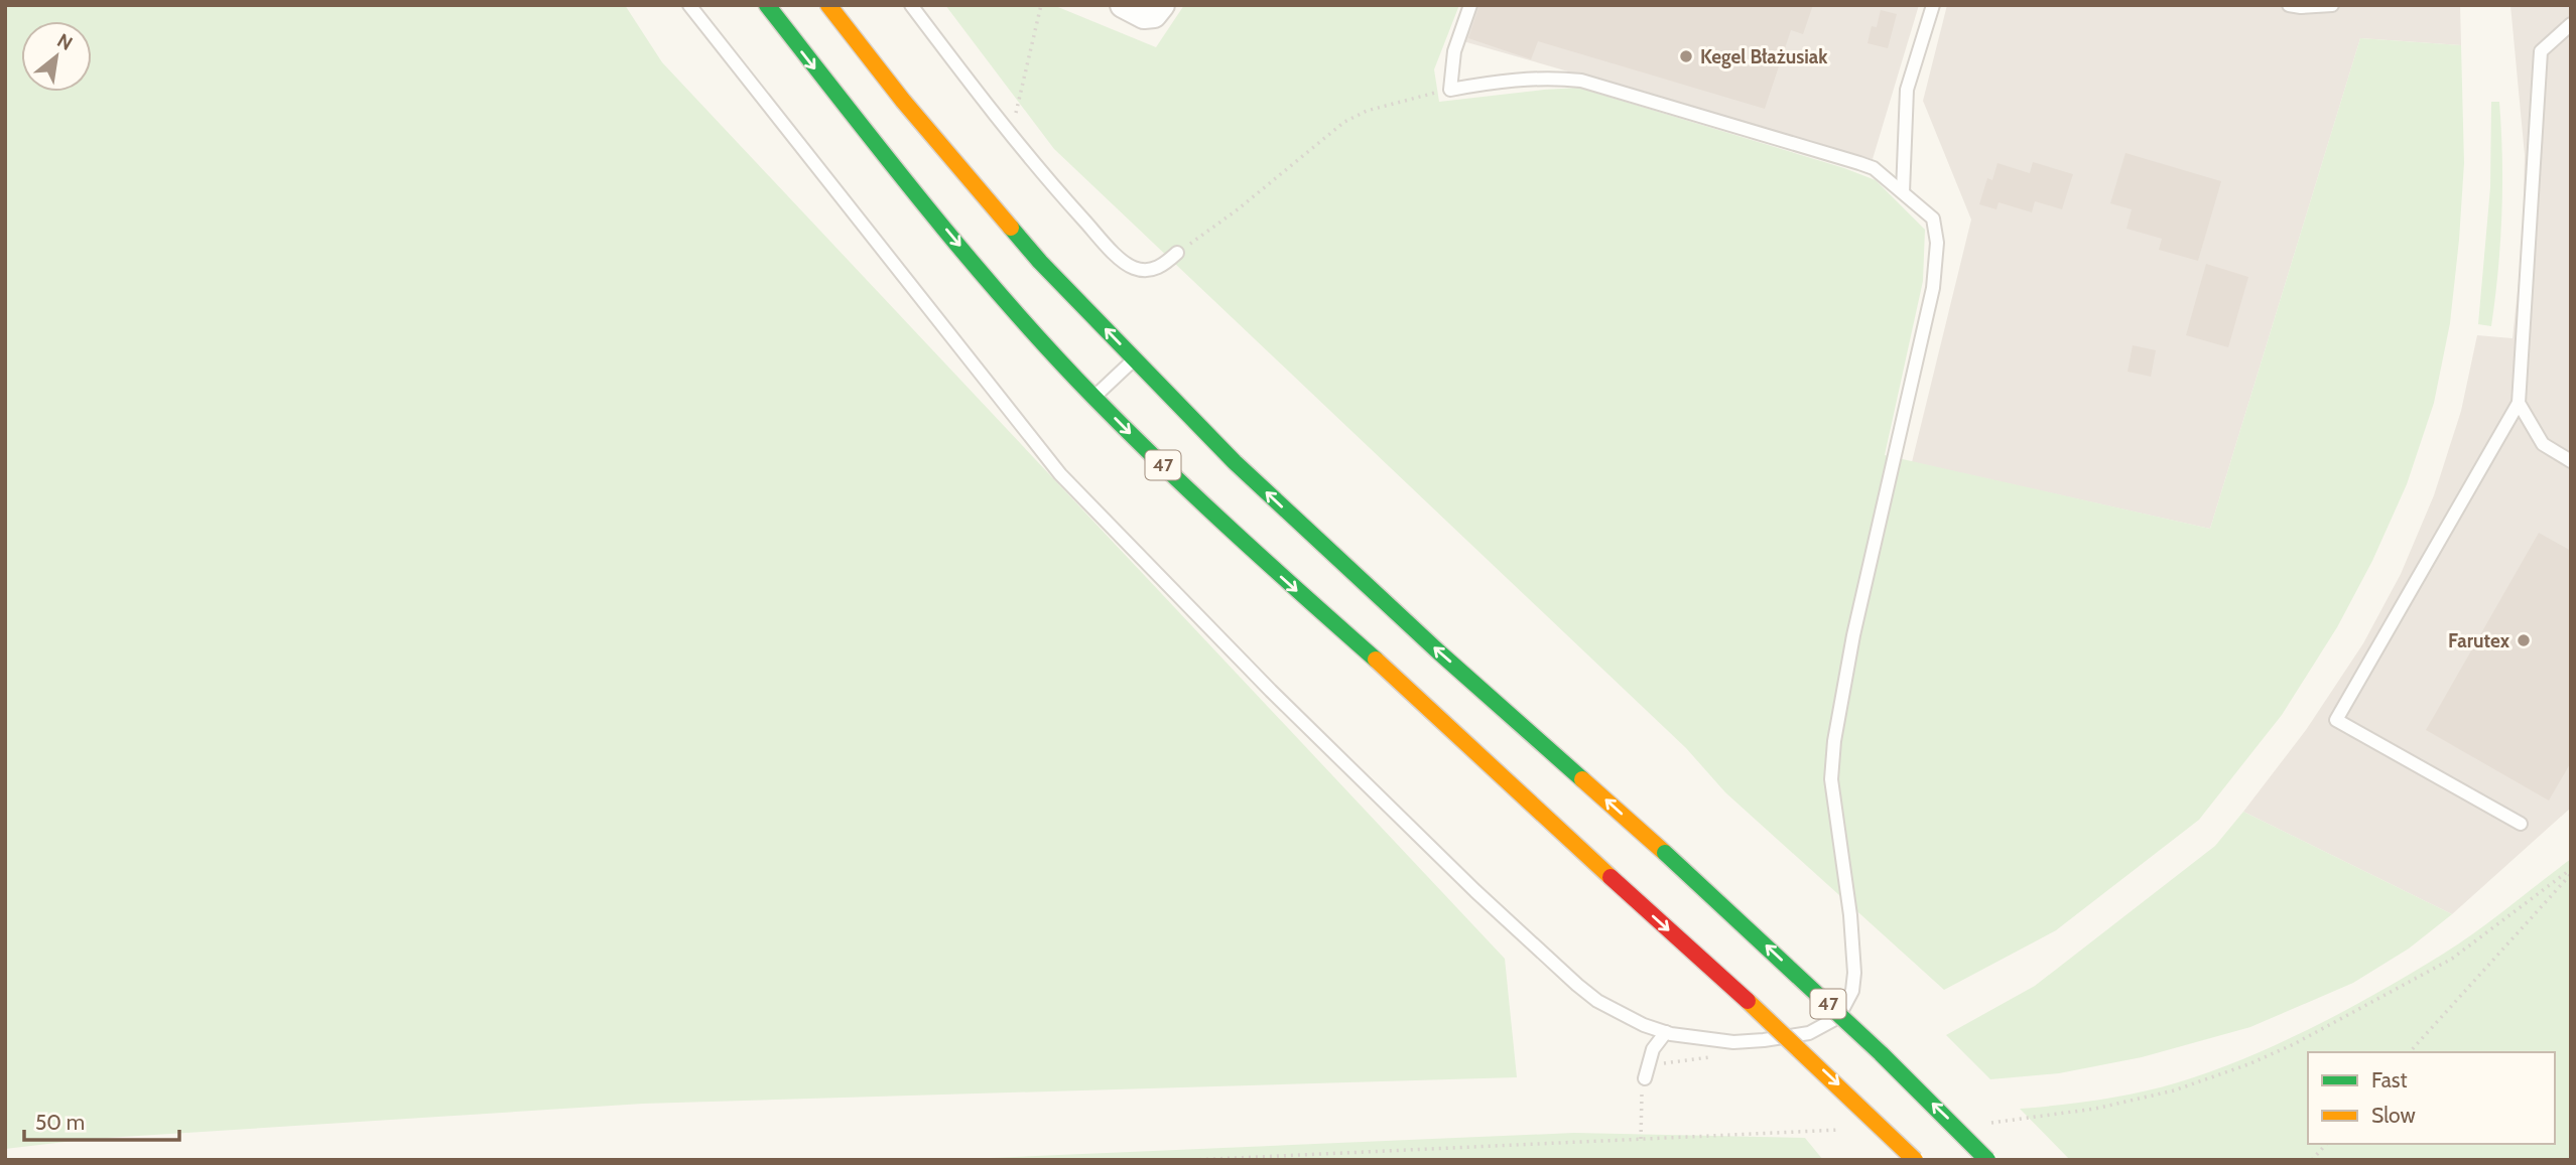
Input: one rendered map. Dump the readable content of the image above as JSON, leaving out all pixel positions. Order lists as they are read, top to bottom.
{
  "streets": {
    "main road": ["47"]
  },
  "places": ["Kegel Błażusiak", "Farutex"],
  "legend": ["Fast", "Slow"],
  "scale_bar": "50 m",
  "north": "top right"
}
